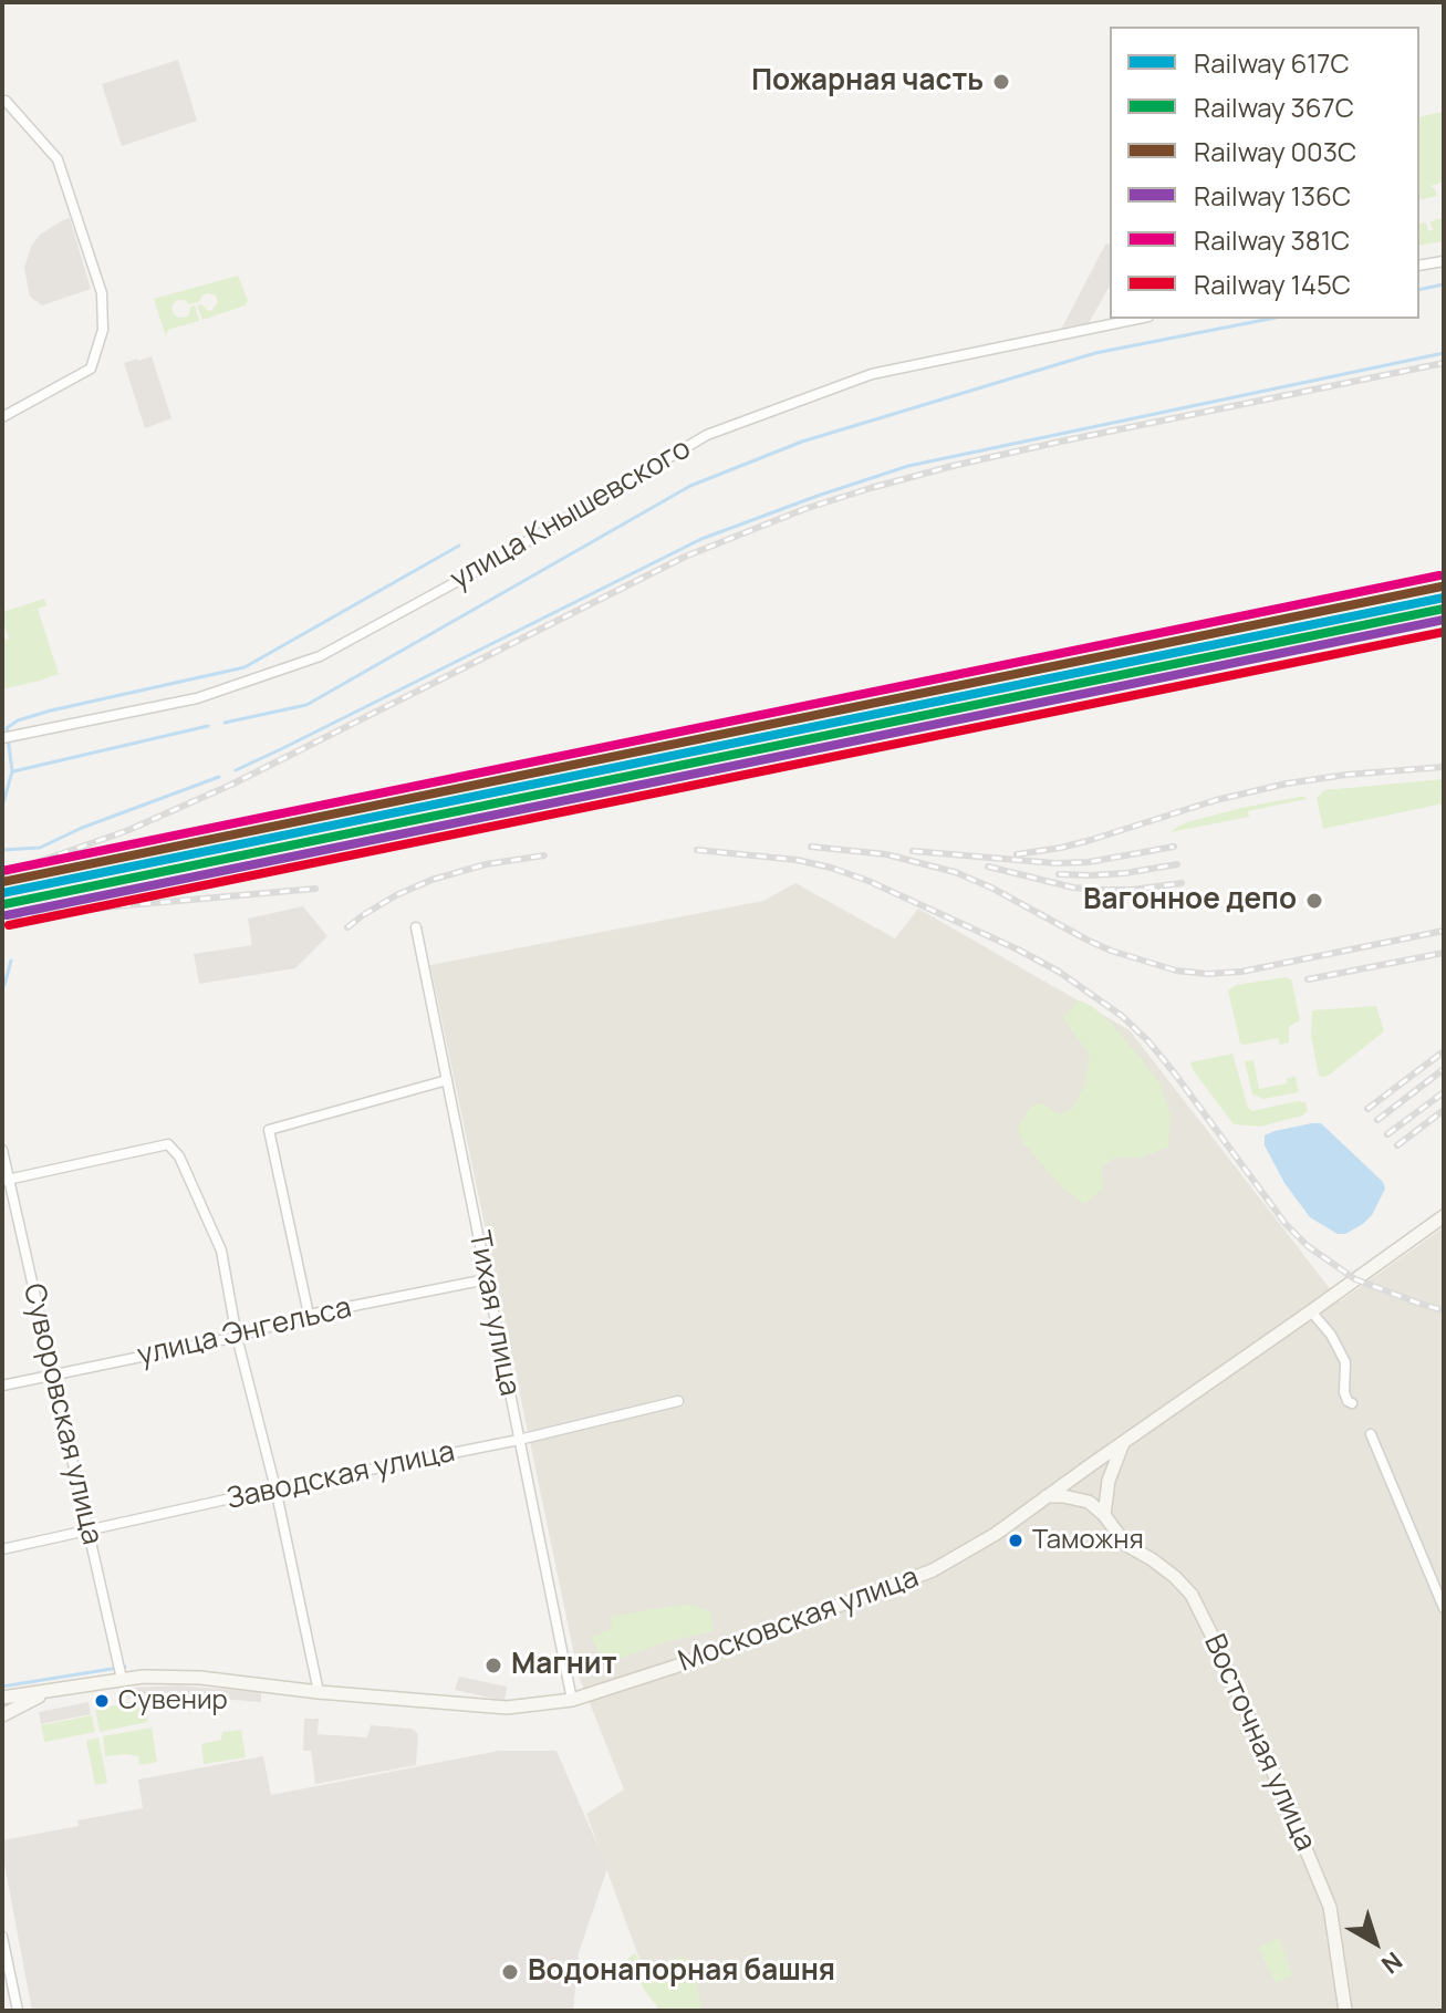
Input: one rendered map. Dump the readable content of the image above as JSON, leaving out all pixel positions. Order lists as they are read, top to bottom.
{
  "streets": {
    "street": [
      "улица Кнышевского",
      "Тихая улица",
      "улица Энгельса",
      "Суворовская улица",
      "Заводская улица",
      "Московская улица",
      "Восточная улица"
    ]
  },
  "crossings": [
    ["Тихая улица", "улица Энгельса"],
    ["Тихая улица", "Заводская улица"],
    ["Тихая улица", "Московская улица"],
    ["улица Энгельса", "Суворовская улица"],
    ["Суворовская улица", "Заводская улица"],
    ["Суворовская улица", "Московская улица"]
  ],
  "places": [
    "Пожарная часть",
    "Вагонное депо",
    "Таможня",
    "Магнит",
    "Сувенир",
    "Водонапорная башня"
  ],
  "lines": [
    "rail line 381С",
    "rail line 003С",
    "rail line 617C",
    "rail line 367С",
    "rail line 136С",
    "rail line 145С"
  ],
  "legend": [
    "Railway 617C",
    "Railway 367С",
    "Railway 003С",
    "Railway 136С",
    "Railway 381С",
    "Railway 145С"
  ],
  "north": "bottom right"
}
